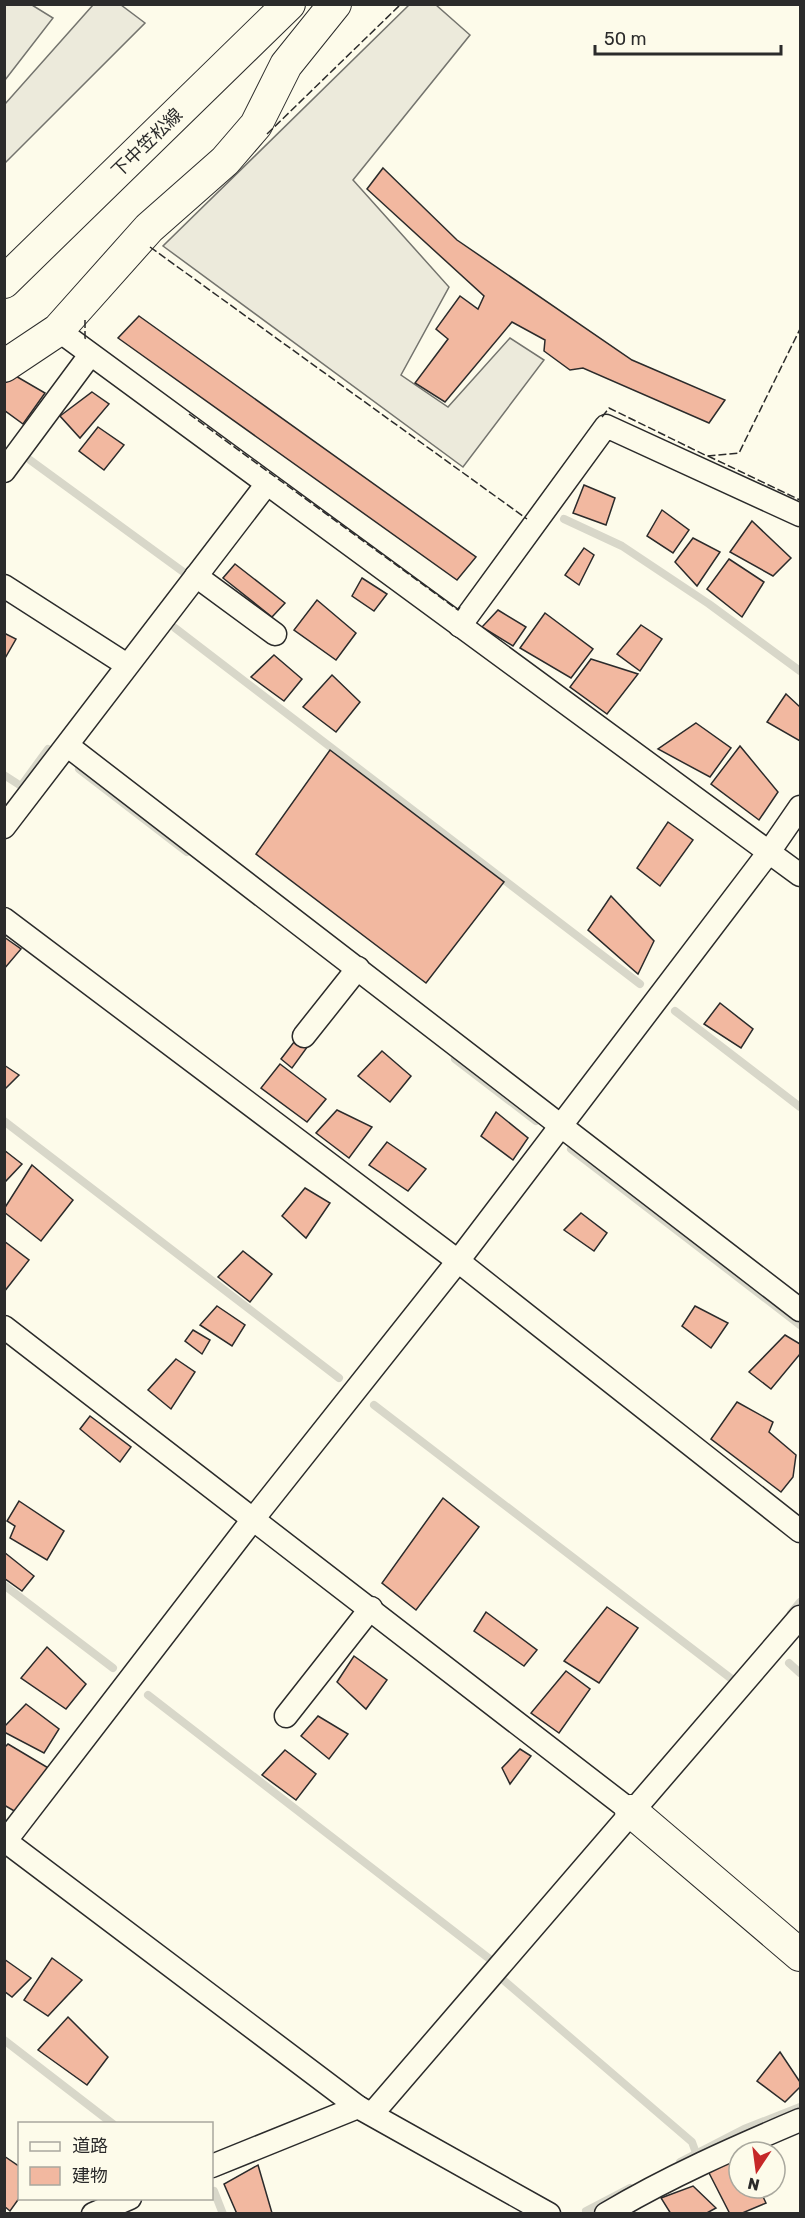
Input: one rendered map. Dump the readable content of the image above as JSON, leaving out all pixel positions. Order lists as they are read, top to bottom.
{
  "streets": {
    "main road": ["下中笠松線"]
  },
  "legend": ["道路", "建物"],
  "scale_bar": "50 m",
  "north": "bottom"
}
